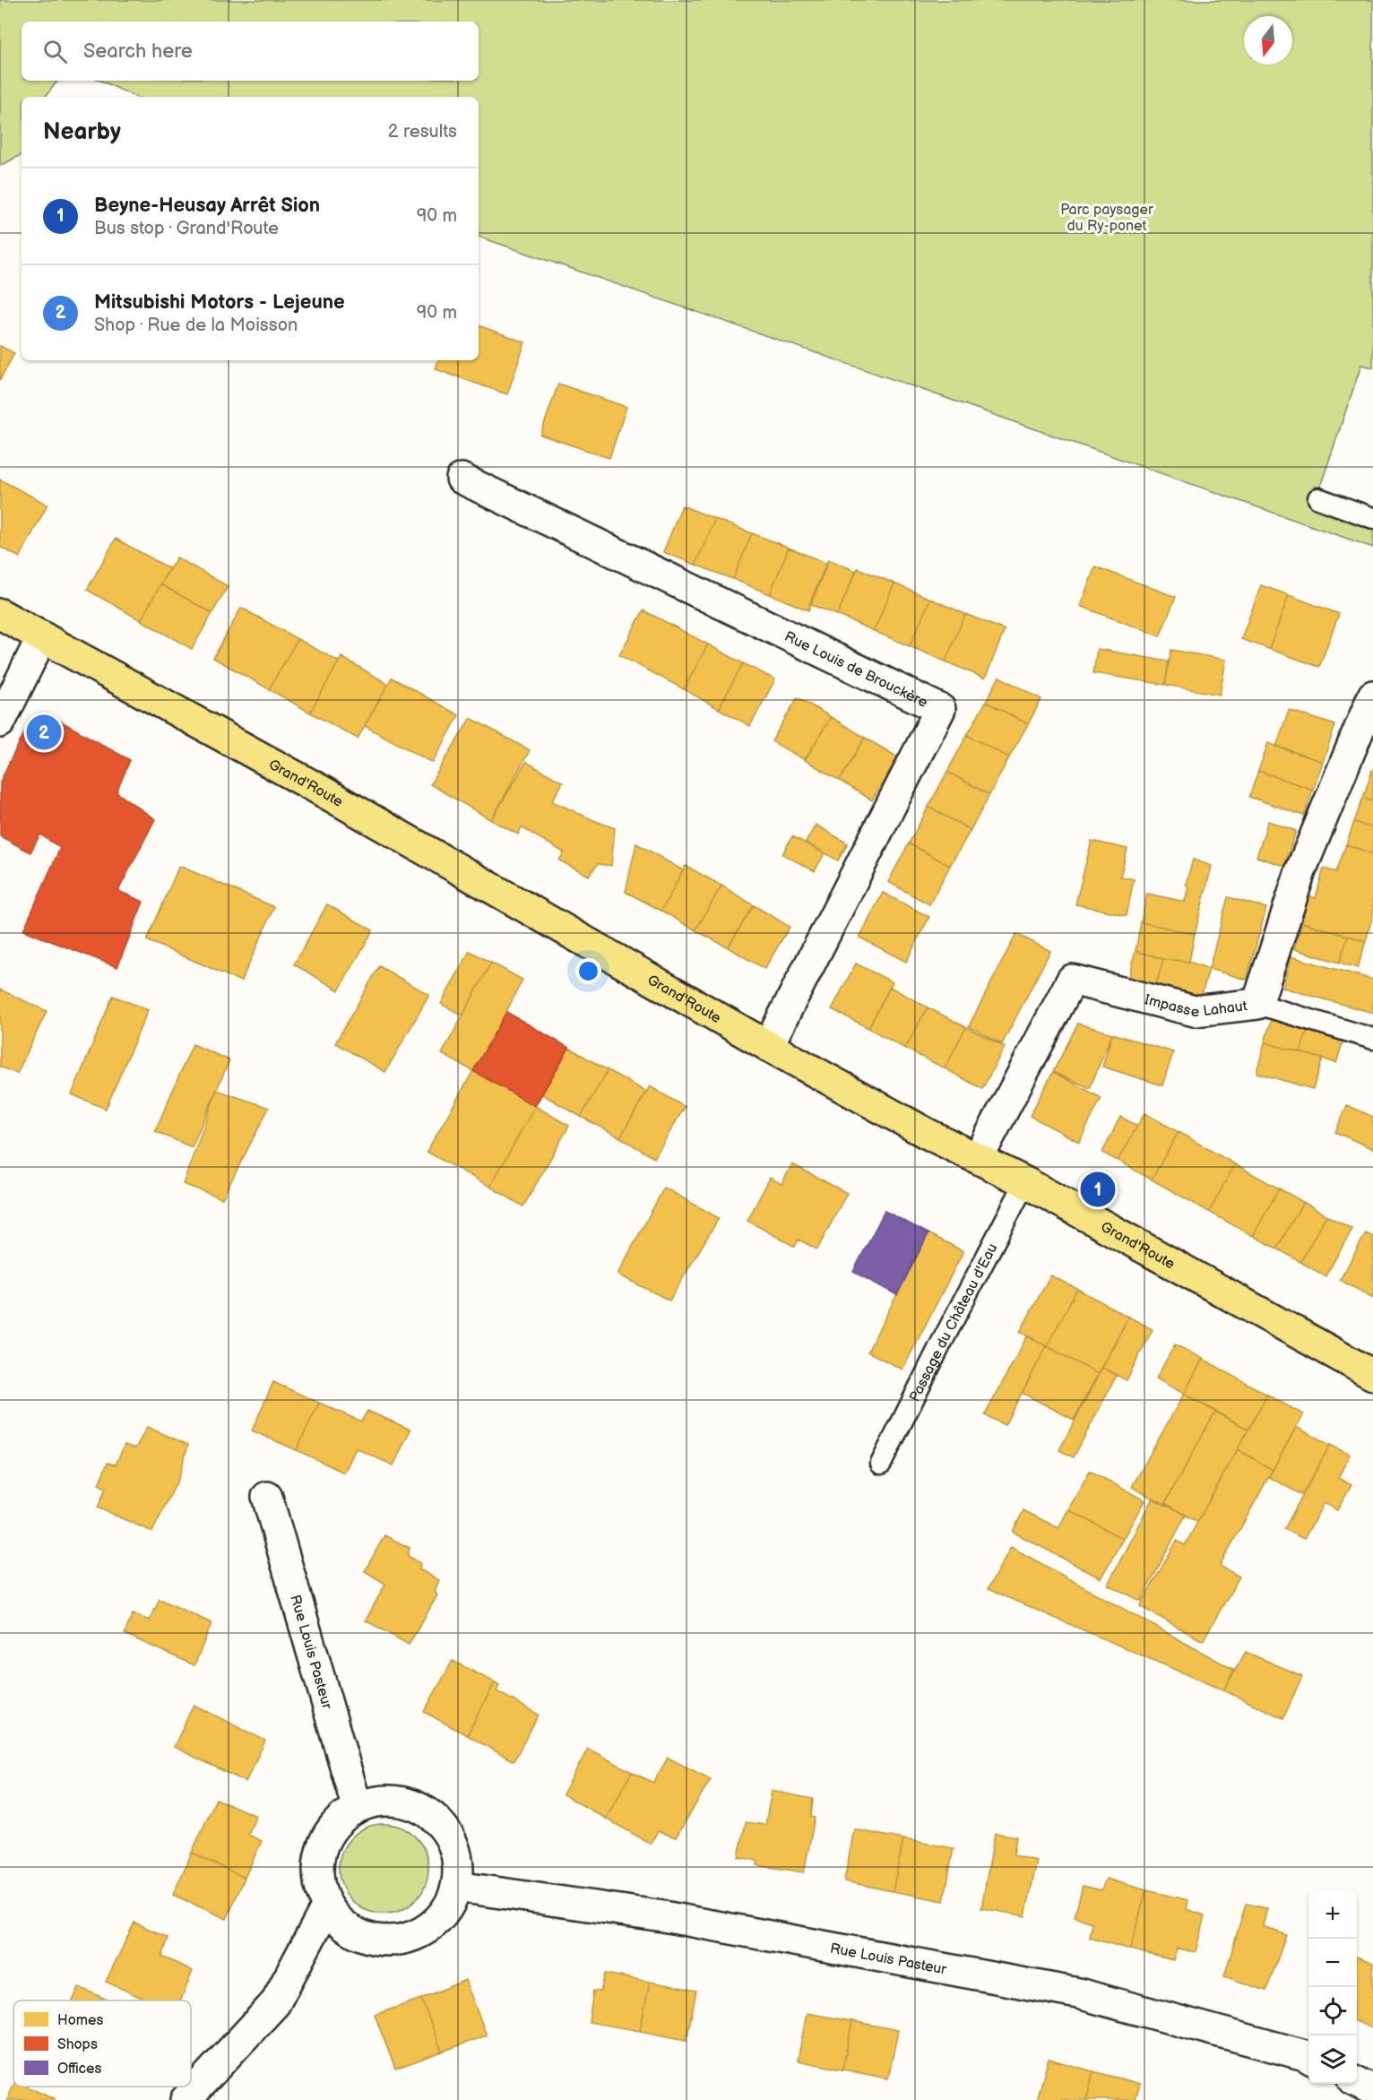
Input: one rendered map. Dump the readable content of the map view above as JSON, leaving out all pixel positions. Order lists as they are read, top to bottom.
{
  "streets": {
    "main road": ["Grand'Route"],
    "street": ["Rue Louis de Brouckère", "Impasse Lahaut", "Rue Louis Pasteur"],
    "lane": ["Passage du Château d'Eau"]
  },
  "crossings": [
    ["Rue Louis de Brouckère", "Grand'Route"],
    ["Grand'Route", "Impasse Lahaut"],
    ["Grand'Route", "Passage du Château d'Eau"]
  ],
  "parks": ["Parc paysager du Ry-ponet"],
  "legend": ["Homes", "Shops", "Offices"],
  "north": "bottom",
  "page": {
    "search": "Search here",
    "heading": ["Nearby", "2 results"],
    "list": [
      {
        "mark": "1",
        "name": "Beyne-Heusay Arrêt Sion",
        "note": "Bus stop · Grand'Route",
        "value": "90 m"
      },
      {
        "mark": "2",
        "name": "Mitsubishi Motors - Lejeune",
        "note": "Shop · Rue de la Moisson",
        "value": "90 m"
      }
    ],
    "pins": ["2", "1"],
    "map_buttons": ["+", "−"]
  }
}
